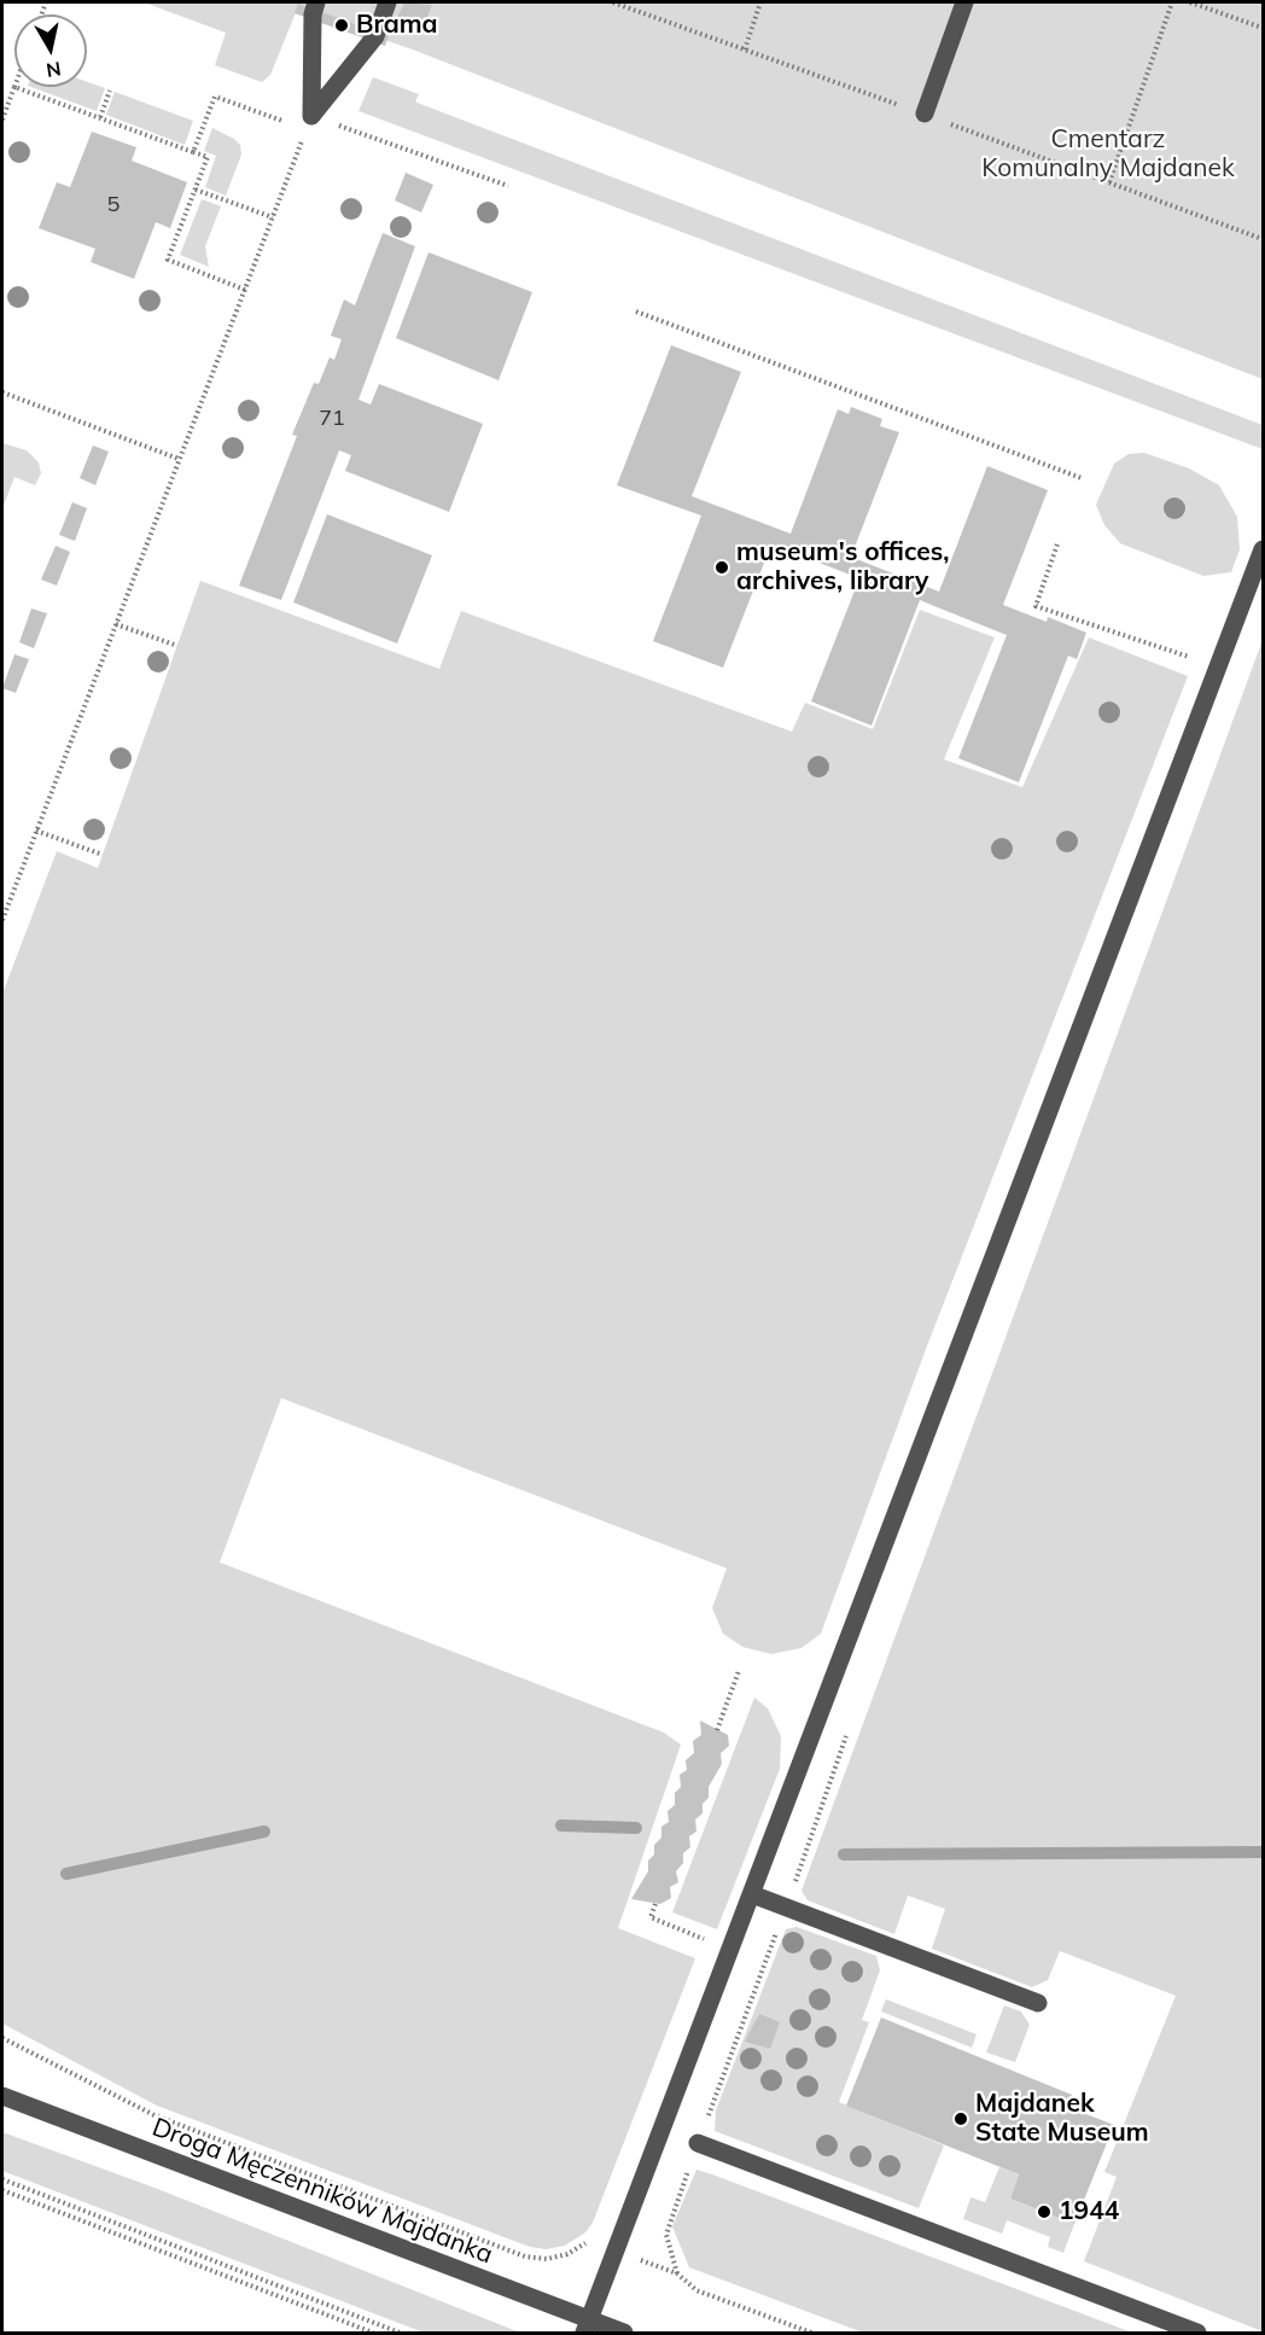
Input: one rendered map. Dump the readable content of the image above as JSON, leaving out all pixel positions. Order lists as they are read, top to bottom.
{
  "streets": {
    "street": ["Droga Męczenników Majdanka"]
  },
  "parks": ["Cmentarz Komunalny Majdanek"],
  "places": [
    "Brama",
    "museum's offices, archives, library",
    "Majdanek State Museum",
    "1944"
  ],
  "house_numbers": ["5", "71"],
  "north": "bottom"
}
